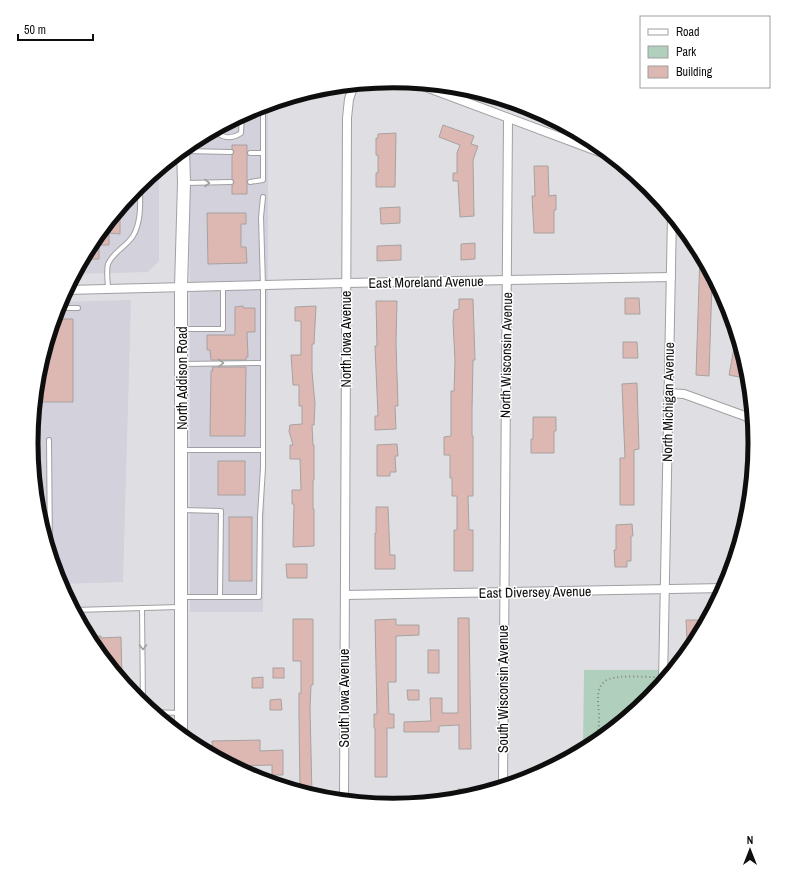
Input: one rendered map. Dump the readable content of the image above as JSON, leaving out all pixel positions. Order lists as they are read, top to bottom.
{
  "streets": {
    "street": [
      "East Moreland Avenue",
      "North Iowa Avenue",
      "North Wisconsin Avenue",
      "North Addison Road",
      "North Michigan Avenue",
      "East Diversey Avenue",
      "South Wisconsin Avenue",
      "South Iowa Avenue"
    ]
  },
  "crossings": [
    ["East Moreland Avenue", "North Iowa Avenue"],
    ["East Moreland Avenue", "North Wisconsin Avenue"],
    ["East Moreland Avenue", "North Addison Road"],
    ["East Moreland Avenue", "North Michigan Avenue"],
    ["North Iowa Avenue", "East Diversey Avenue"],
    ["North Iowa Avenue", "South Iowa Avenue"],
    ["North Wisconsin Avenue", "East Diversey Avenue"],
    ["North Wisconsin Avenue", "South Wisconsin Avenue"],
    ["North Michigan Avenue", "East Diversey Avenue"],
    ["East Diversey Avenue", "South Wisconsin Avenue"],
    ["East Diversey Avenue", "South Iowa Avenue"]
  ],
  "legend": ["Road", "Park", "Building"],
  "scale_bar": "50 m",
  "north": "top"
}
